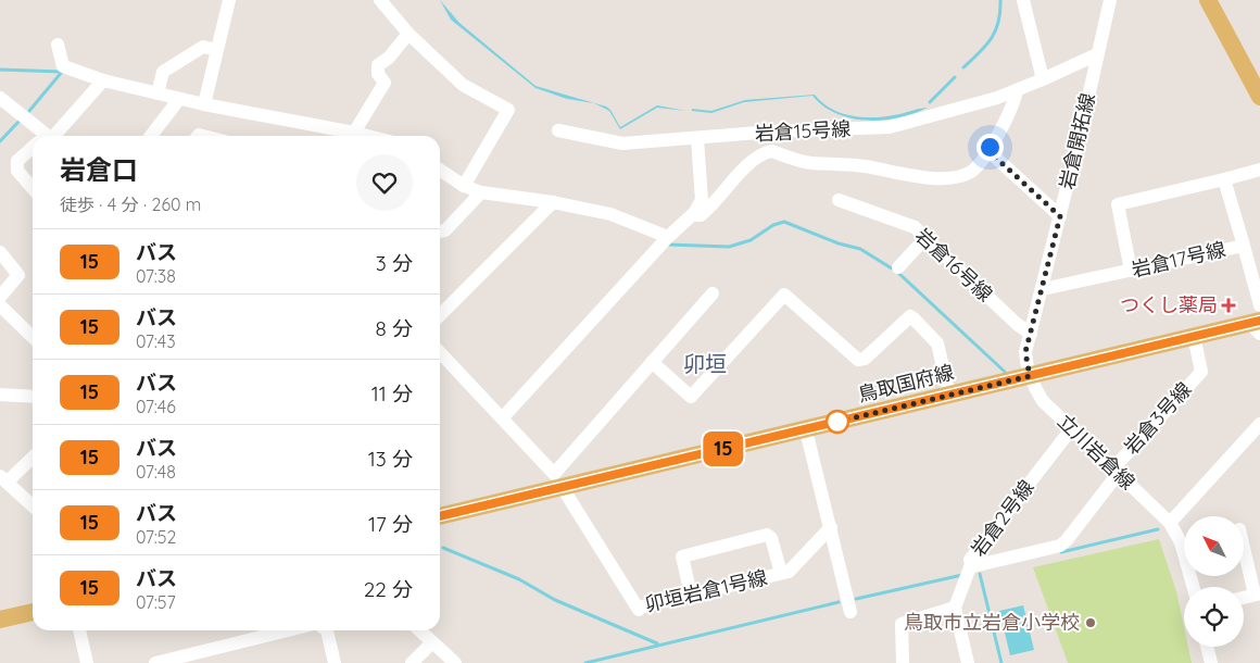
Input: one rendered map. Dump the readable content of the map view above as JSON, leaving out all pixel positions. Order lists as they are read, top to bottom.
{
  "streets": {
    "main road": ["鳥取国府線"],
    "street": [
      "岩倉15号線",
      "岩倉開拓線",
      "岩倉17号線",
      "岩倉16号線",
      "岩倉3号線",
      "立川岩倉線",
      "岩倉2号線",
      "卯垣岩倉1号線"
    ]
  },
  "crossings": [
    ["岩倉15号線", "岩倉開拓線"],
    ["岩倉開拓線", "岩倉17号線"],
    ["岩倉開拓線", "岩倉16号線"],
    ["岩倉開拓線", "鳥取国府線"],
    ["岩倉開拓線", "立川岩倉線"],
    ["鳥取国府線", "岩倉3号線"],
    ["鳥取国府線", "立川岩倉線"],
    ["鳥取国府線", "卯垣岩倉1号線"],
    ["岩倉3号線", "立川岩倉線"],
    ["岩倉3号線", "岩倉2号線"],
    ["立川岩倉線", "岩倉2号線"]
  ],
  "districts": ["卯垣"],
  "places": {
    "health": ["つくし薬局"],
    "other": ["鳥取市立岩倉小学校"]
  },
  "lines": ["bus line 15"],
  "north": "top left",
  "page": {
    "on_map": "15",
    "heading": ["岩倉口", "徒歩 · 4 分 · 260 m"],
    "list": [
      {
        "mark": "15",
        "name": "バス",
        "note": "07:38",
        "value": "3 分"
      },
      {
        "mark": "15",
        "name": "バス",
        "note": "07:43",
        "value": "8 分"
      },
      {
        "mark": "15",
        "name": "バス",
        "note": "07:46",
        "value": "11 分"
      },
      {
        "mark": "15",
        "name": "バス",
        "note": "07:48",
        "value": "13 分"
      },
      {
        "mark": "15",
        "name": "バス",
        "note": "07:52",
        "value": "17 分"
      },
      {
        "mark": "15",
        "name": "バス",
        "note": "07:57",
        "value": "22 分"
      }
    ]
  }
}
